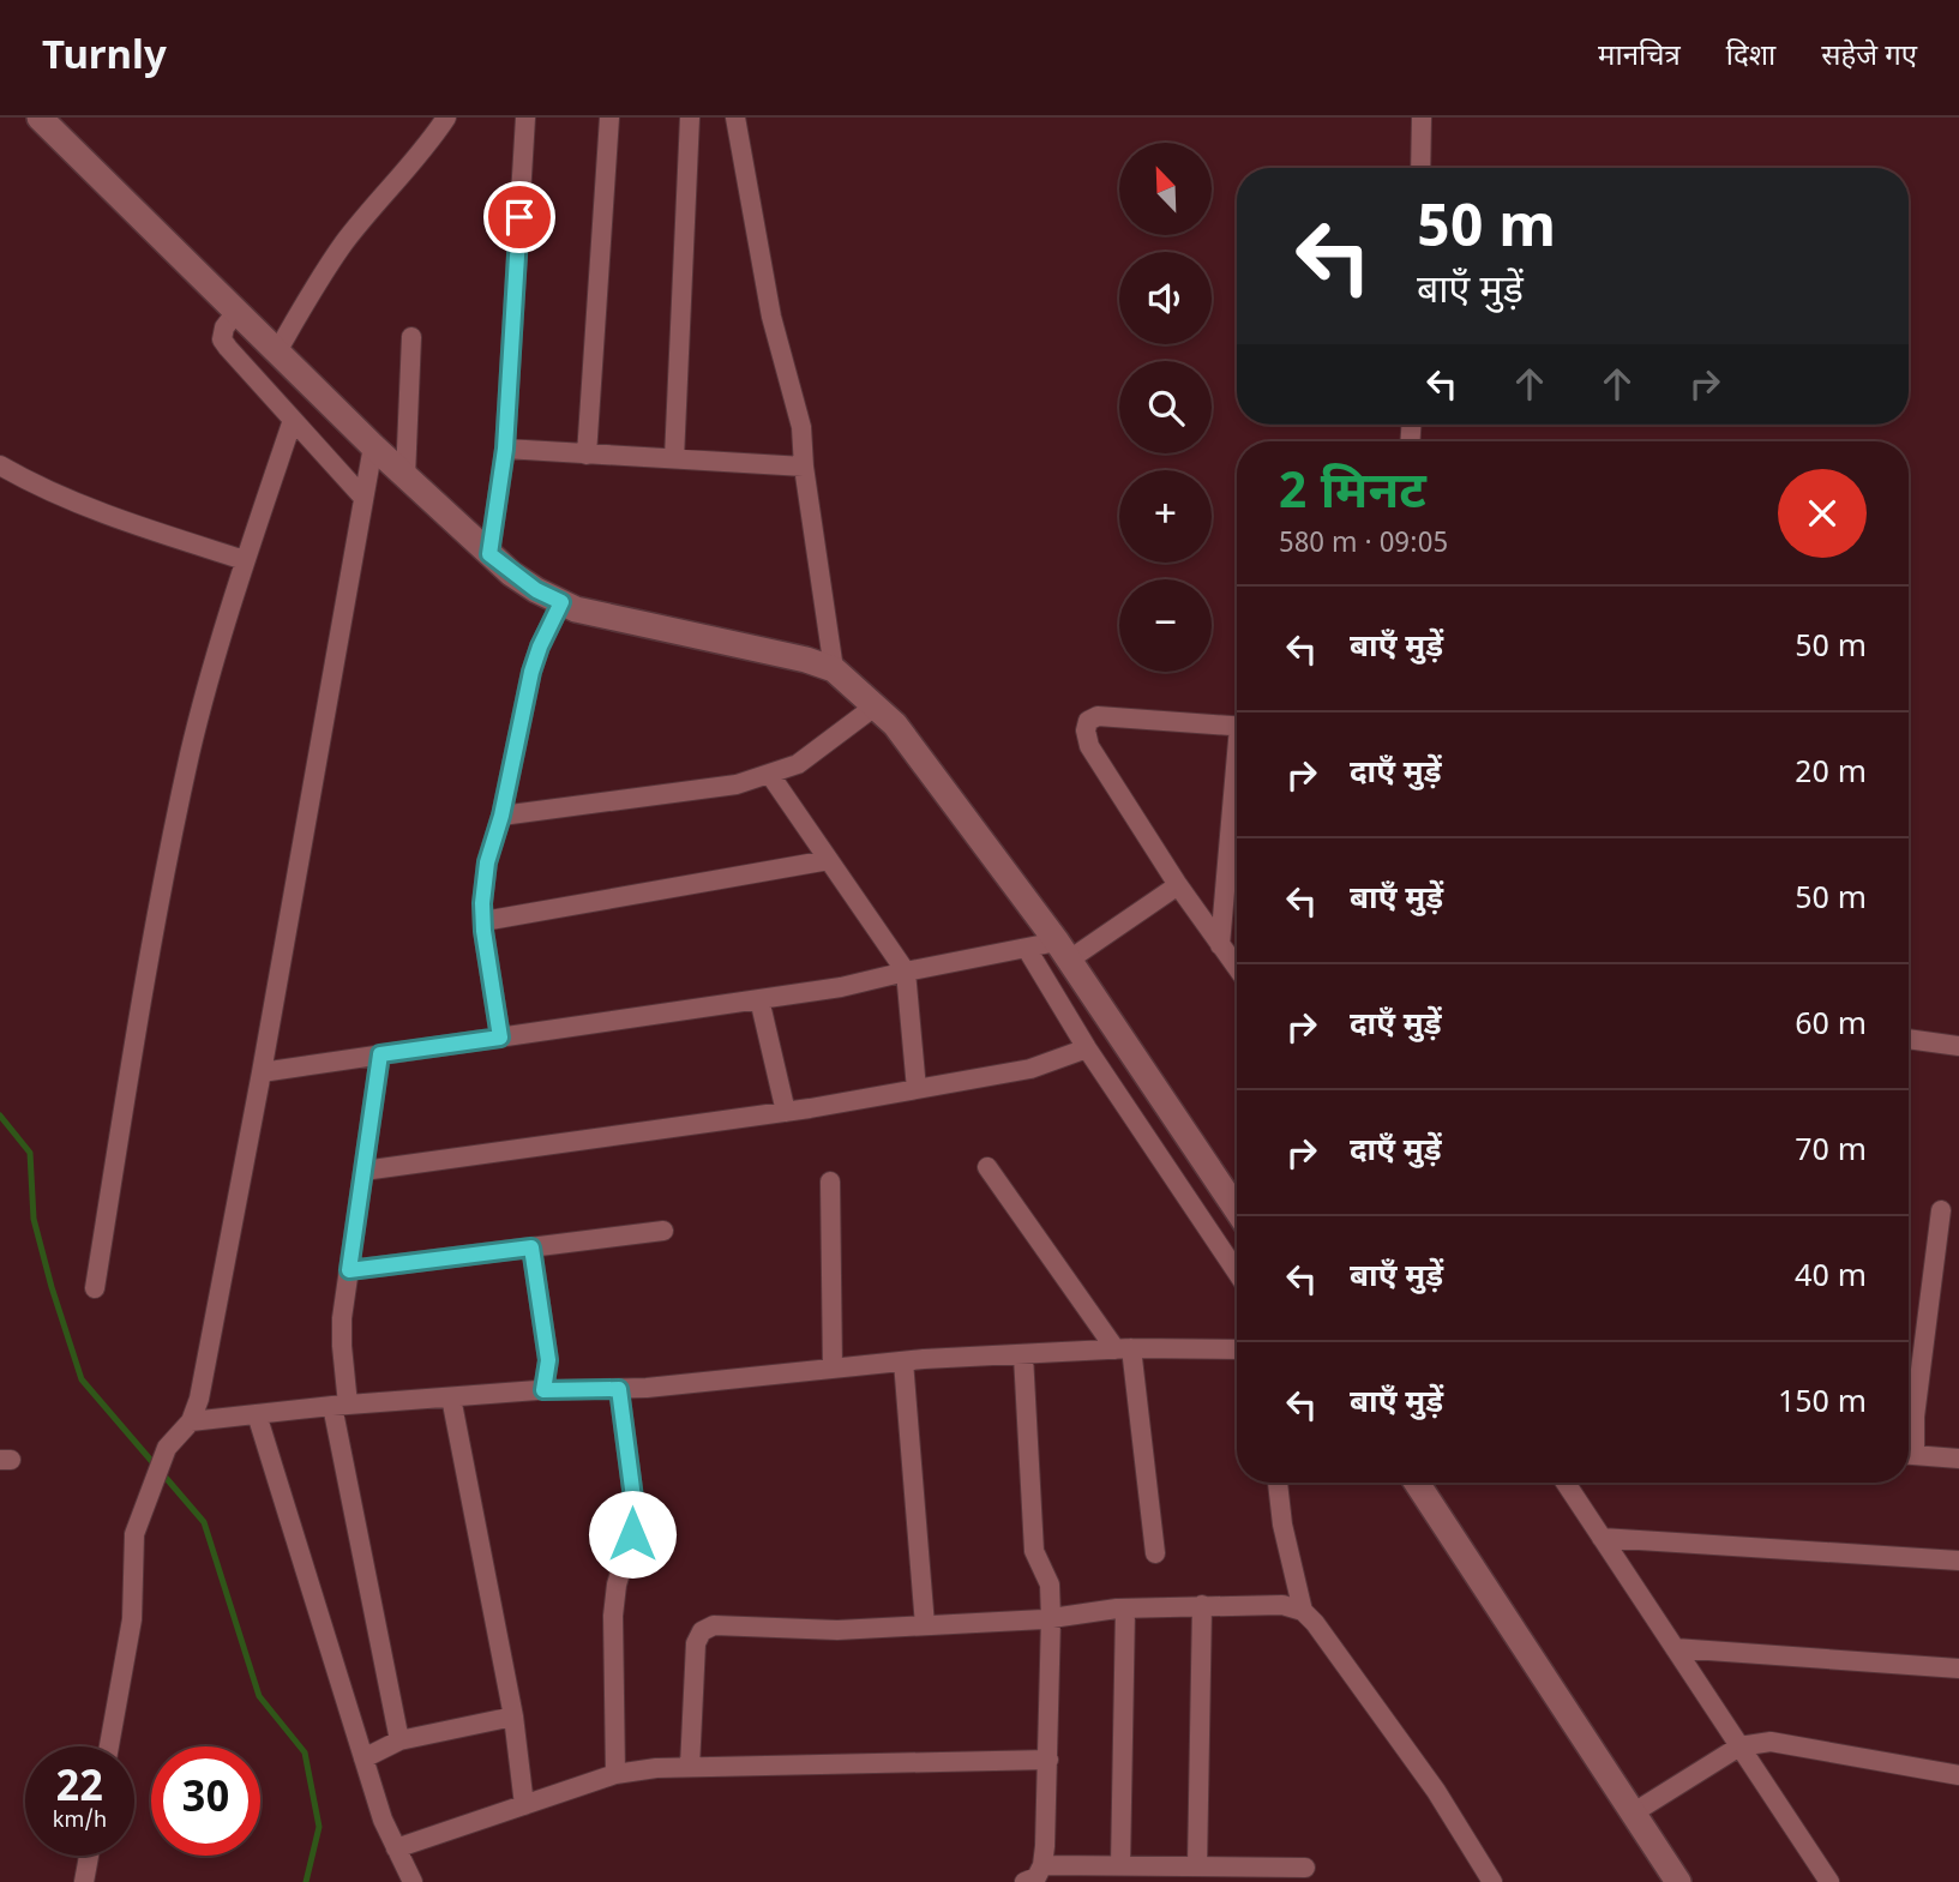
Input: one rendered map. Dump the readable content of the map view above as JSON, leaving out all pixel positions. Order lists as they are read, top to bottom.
{
  "north": "top left",
  "page": {
    "header": "Turnly",
    "nav": ["मानचित्र", "दिशा", "सहेजे गए"],
    "map_buttons": ["+", "−"],
    "turn": ["50 m", "बाएँ मुड़ें"],
    "heading": ["2 मिनट", "580 m · 09:05"],
    "list": [
      {
        "name": "बाएँ मुड़ें",
        "value": "50 m"
      },
      {
        "name": "दाएँ मुड़ें",
        "value": "20 m"
      },
      {
        "name": "बाएँ मुड़ें",
        "value": "50 m"
      },
      {
        "name": "दाएँ मुड़ें",
        "value": "60 m"
      },
      {
        "name": "दाएँ मुड़ें",
        "value": "70 m"
      },
      {
        "name": "बाएँ मुड़ें",
        "value": "40 m"
      },
      {
        "name": "बाएँ मुड़ें",
        "value": "150 m"
      }
    ],
    "speed": "22 km/h",
    "limit": "30"
  }
}
